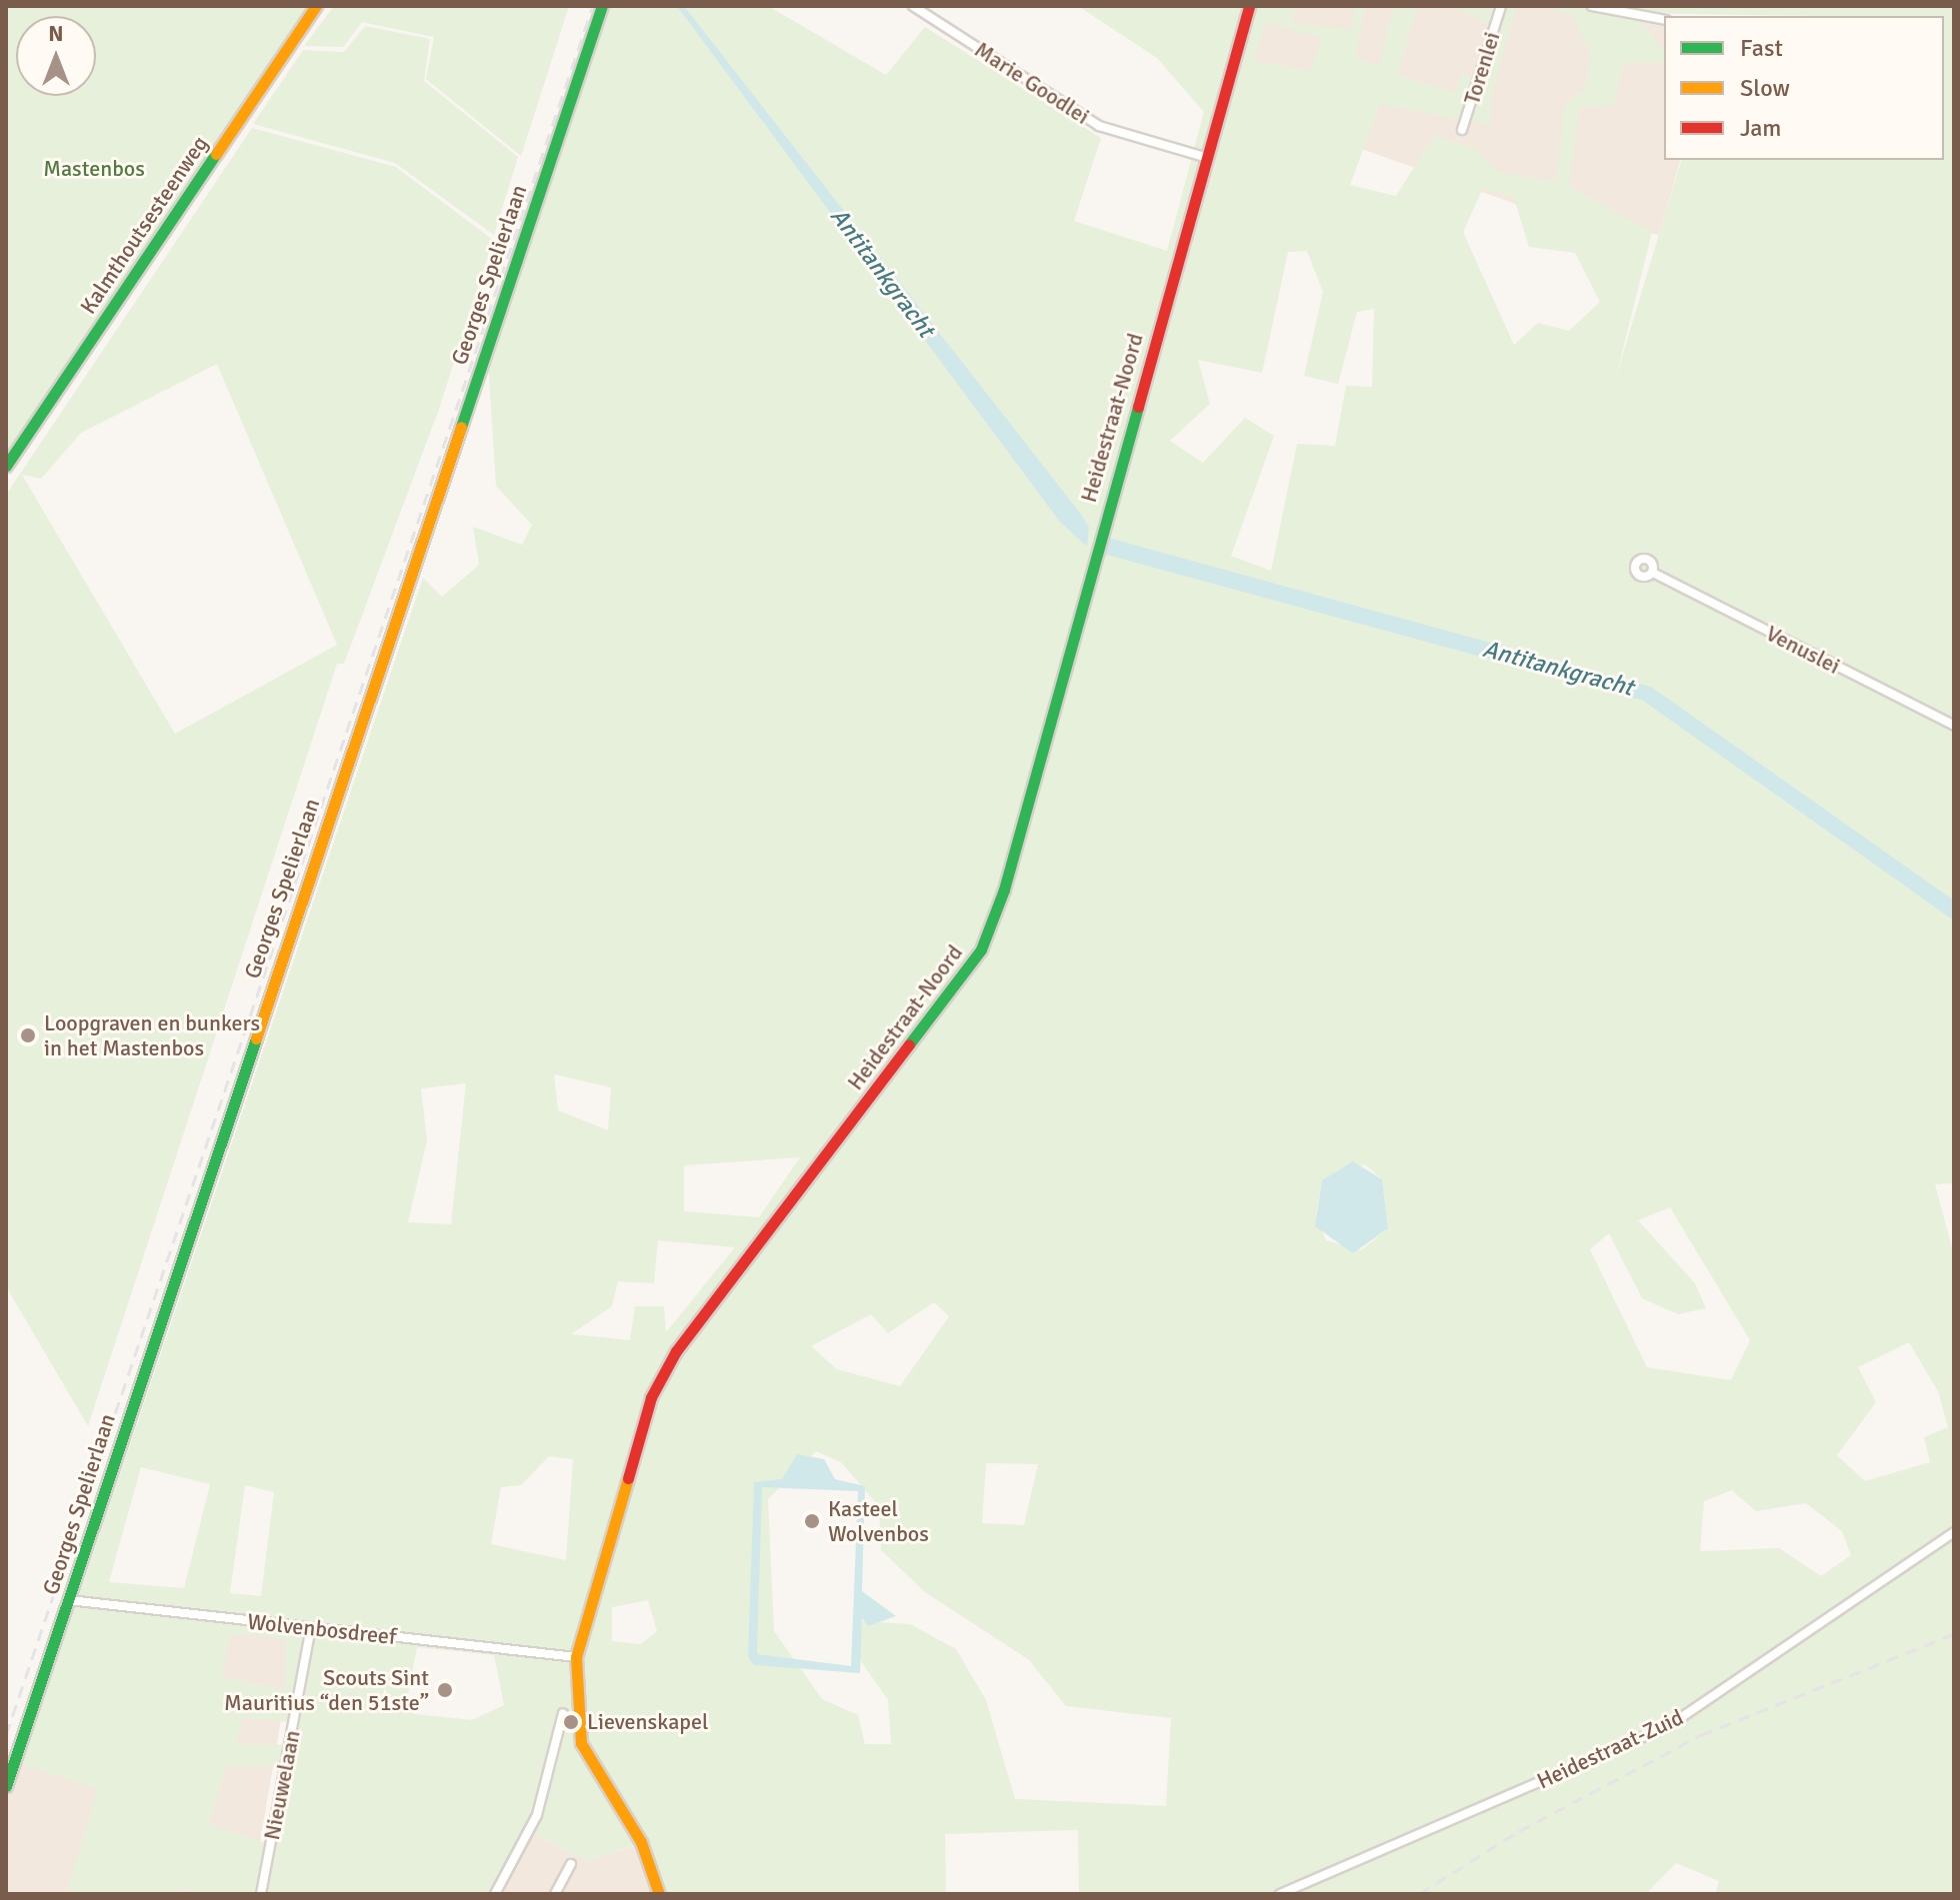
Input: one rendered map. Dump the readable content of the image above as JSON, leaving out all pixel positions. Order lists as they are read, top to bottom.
{
  "streets": {
    "street": [
      "Torenlei",
      "Marie Goodlei",
      "Kalmthoutsesteenweg",
      "Georges Spelierlaan",
      "Heidestraat-Noord",
      "Venuslei",
      "Wolvenbosdreef",
      "Heidestraat-Zuid",
      "Nieuwelaan"
    ]
  },
  "crossings": [
    ["Marie Goodlei", "Heidestraat-Noord"],
    ["Georges Spelierlaan", "Wolvenbosdreef"],
    ["Heidestraat-Noord", "Wolvenbosdreef"],
    ["Wolvenbosdreef", "Nieuwelaan"]
  ],
  "water": ["Antitankgracht"],
  "parks": ["Mastenbos"],
  "places": [
    "Loopgraven en bunkers in het Mastenbos",
    "Kasteel Wolvenbos",
    "Scouts Sint Mauritius “den 51ste”",
    "Lievenskapel"
  ],
  "legend": ["Fast", "Slow", "Jam"],
  "north": "top"
}
